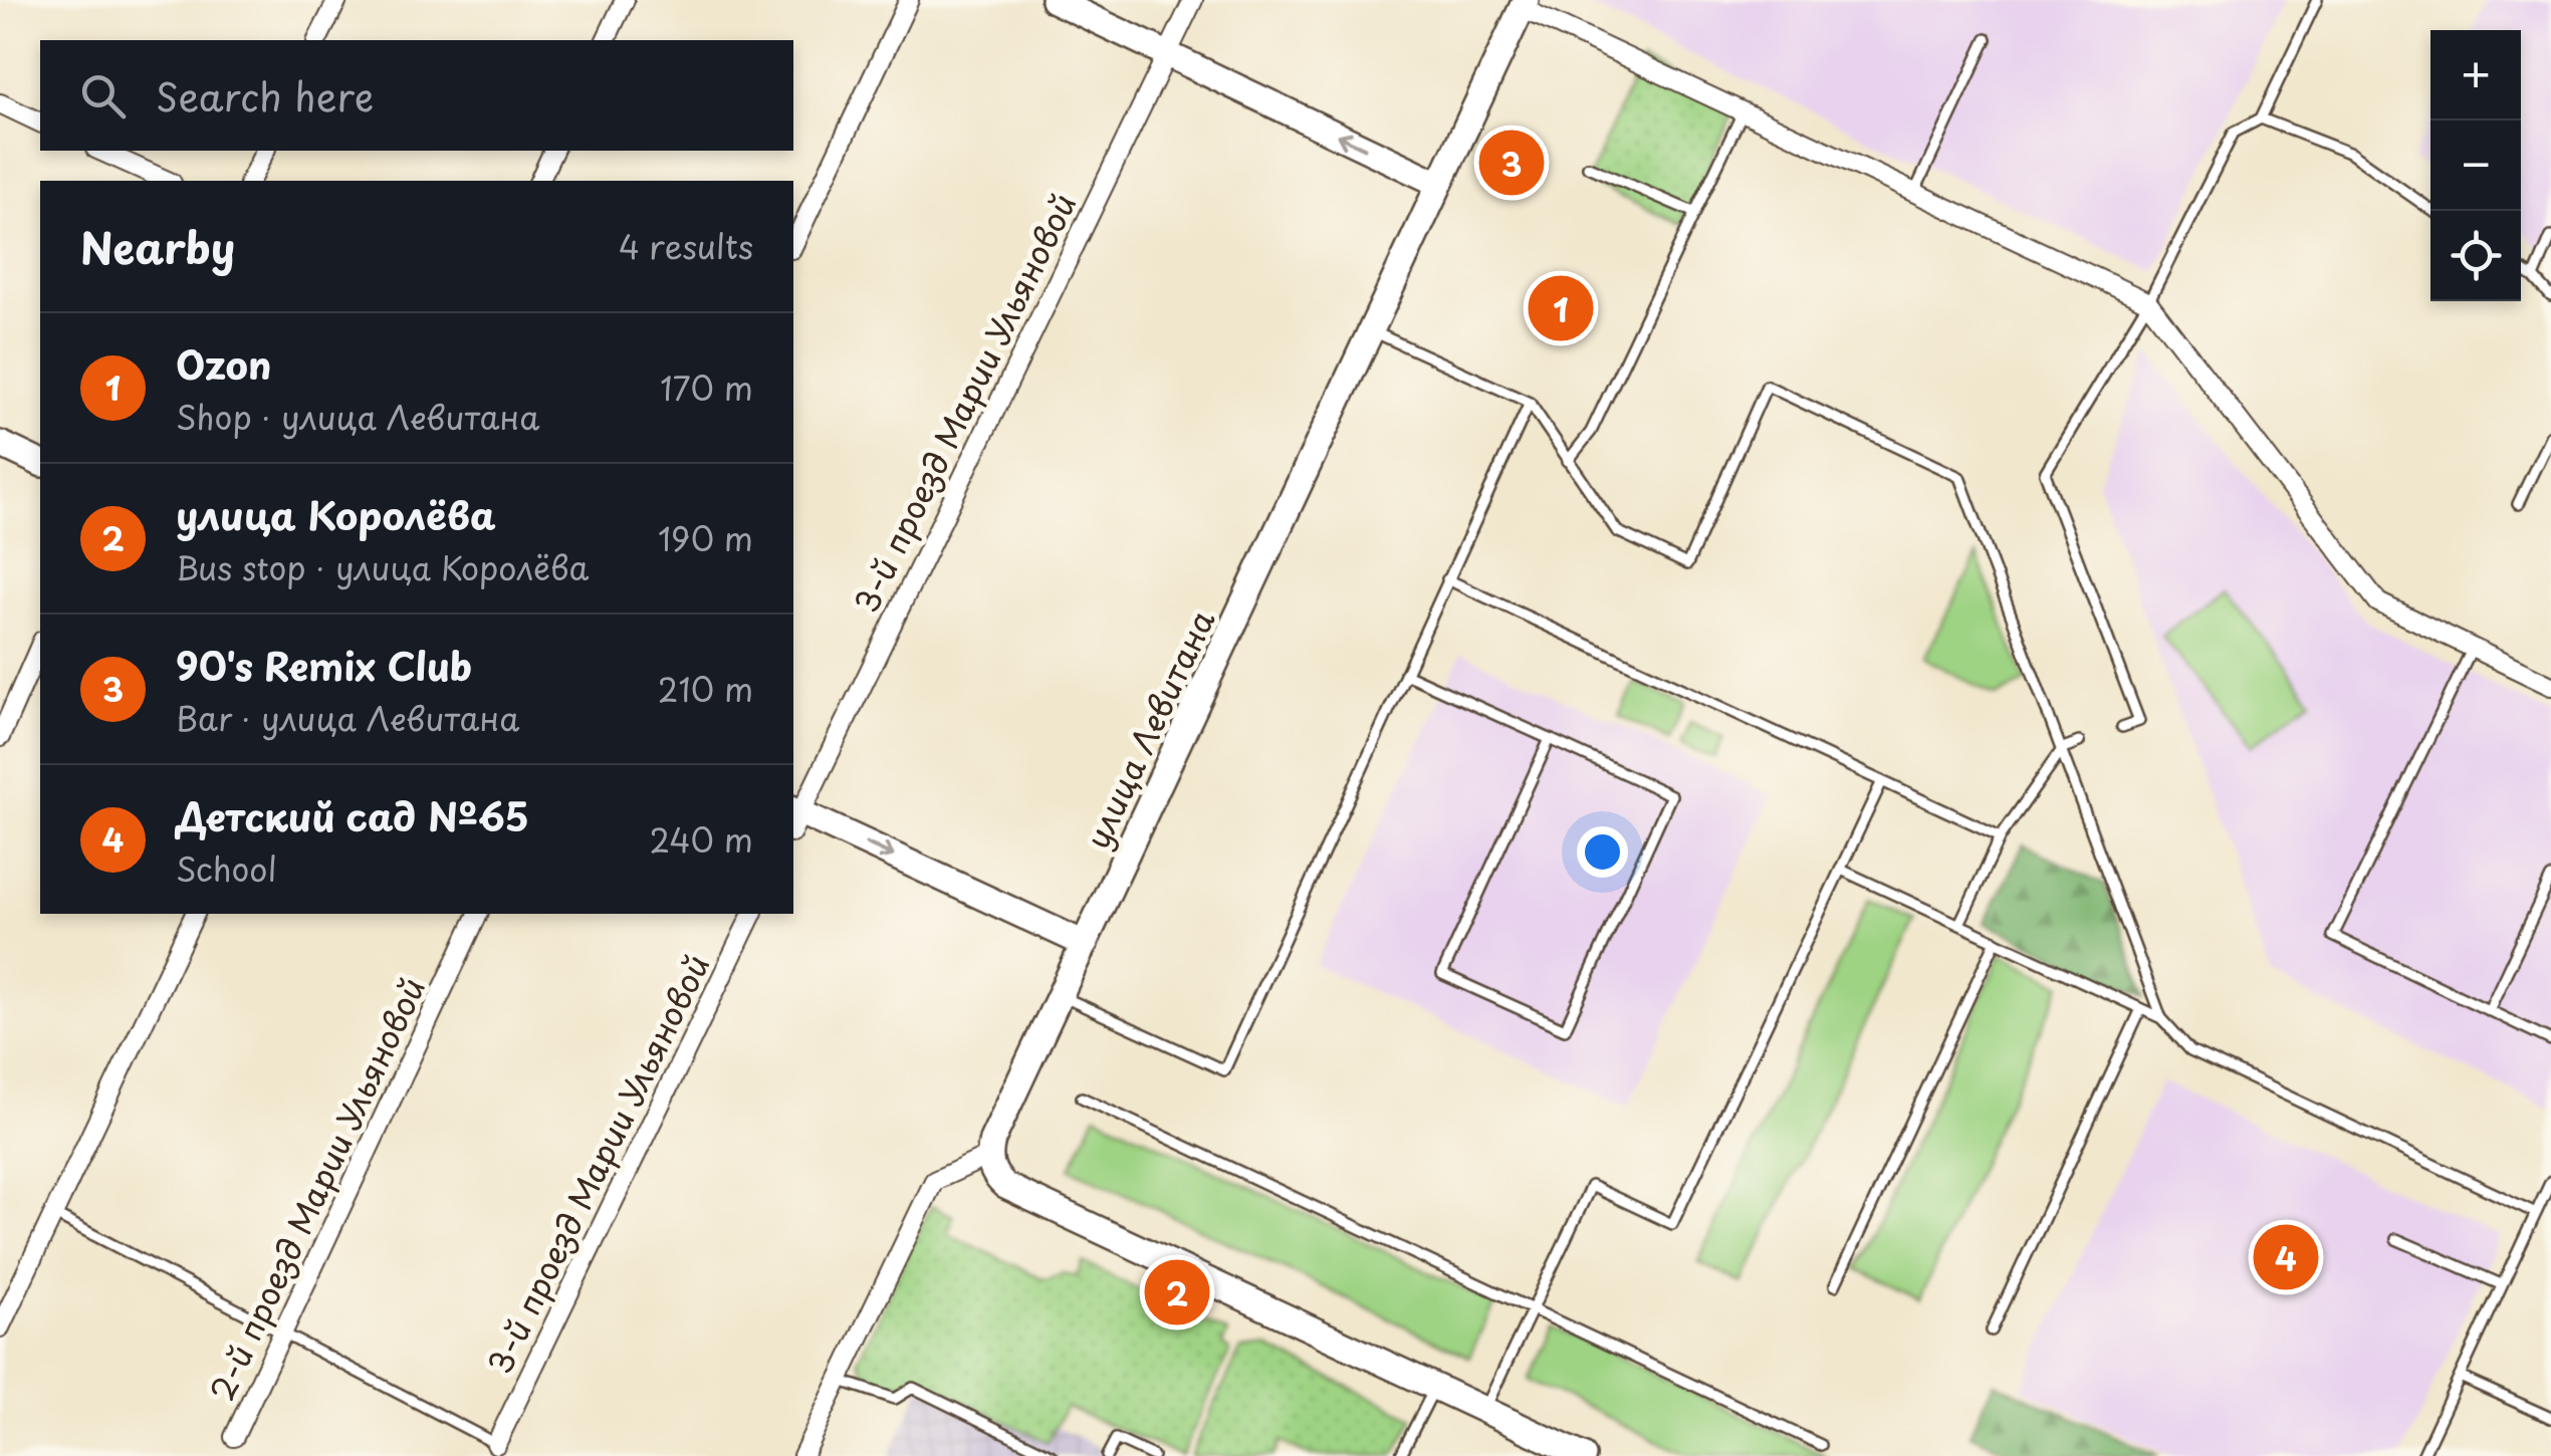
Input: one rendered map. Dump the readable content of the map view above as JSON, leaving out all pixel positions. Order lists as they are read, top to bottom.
{
  "streets": {
    "main road": ["улица Левитана"],
    "street": ["3-й проезд Марии Ульяновой", "2-й проезд Марии Ульяновой"]
  },
  "page": {
    "map_buttons": ["+", "−"],
    "search": "Search here",
    "pins": [
      "3",
      "1",
      "4",
      "2"
    ],
    "heading": ["Nearby", "4 results"],
    "list": [
      {
        "mark": "1",
        "name": "Ozon",
        "note": "Shop · улица Левитана",
        "value": "170 m"
      },
      {
        "mark": "2",
        "name": "улица Королёва",
        "note": "Bus stop · улица Королёва",
        "value": "190 m"
      },
      {
        "mark": "3",
        "name": "90's Remix Club",
        "note": "Bar · улица Левитана",
        "value": "210 m"
      },
      {
        "mark": "4",
        "name": "Детский сад №65",
        "note": "School",
        "value": "240 m"
      }
    ]
  }
}
